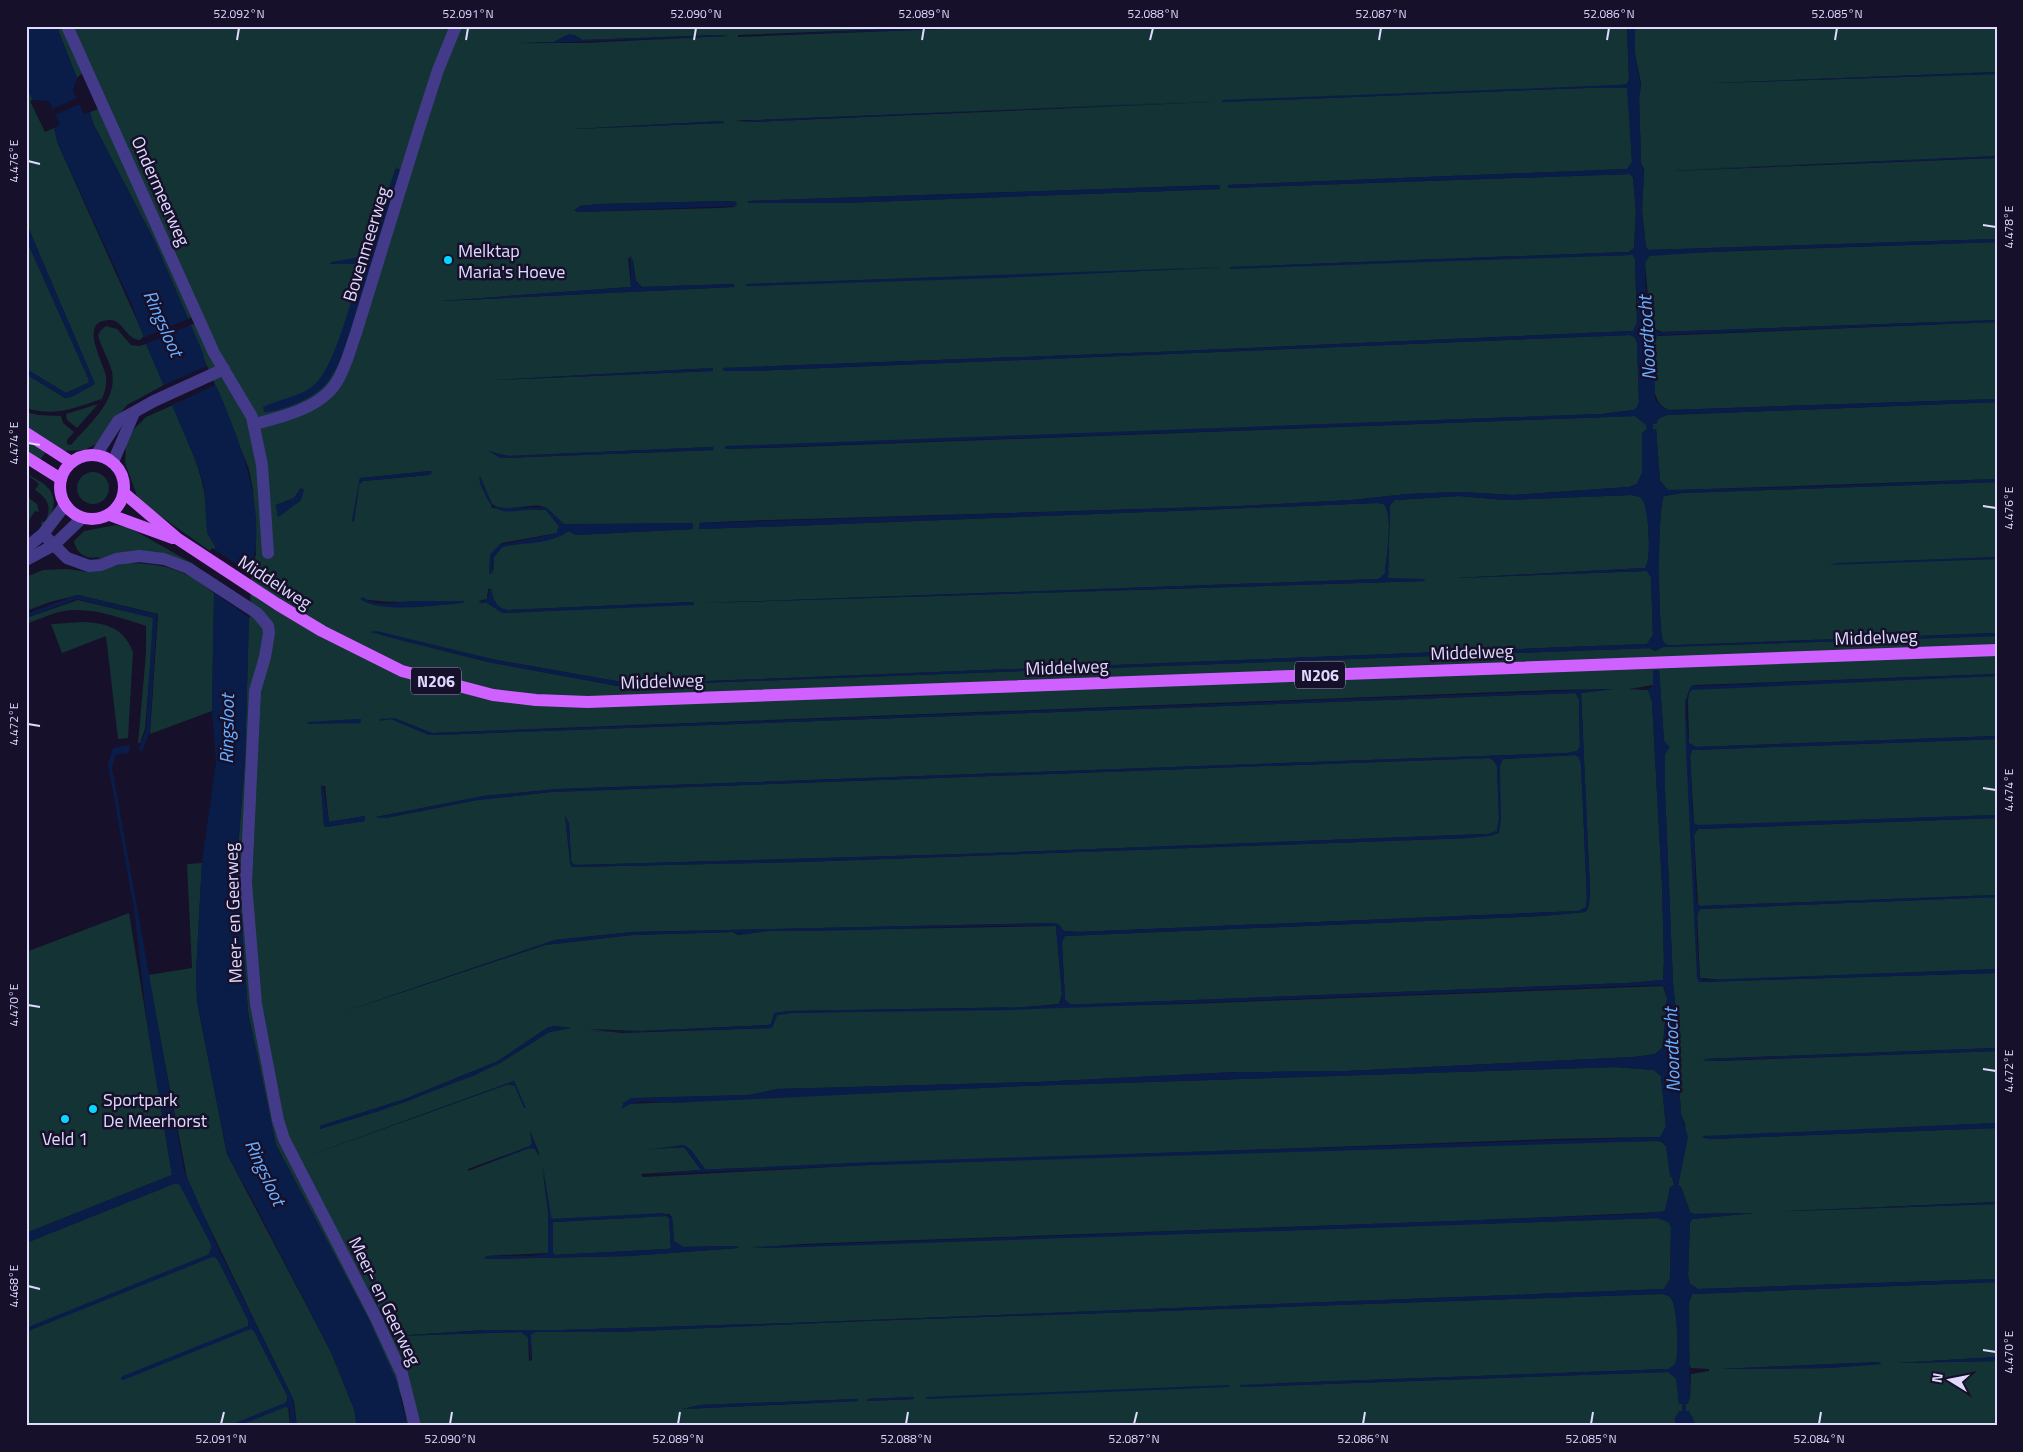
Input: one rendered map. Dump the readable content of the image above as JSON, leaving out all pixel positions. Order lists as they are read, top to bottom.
{
  "streets": {
    "main road": ["Middelweg", "N206"],
    "street": ["Ondermeerweg", "Bovenmeerweg", "Meer- en Geerweg"]
  },
  "crossings": [
    ["Middelweg", "N206"]
  ],
  "water": ["Ringsloot", "Noordtocht"],
  "places": ["Melktap Maria's Hoeve", "Sportpark De Meerhorst", "Veld 1"],
  "north": "left",
  "coordinates": [
    "52.092°N",
    "52.091°N",
    "52.090°N",
    "52.089°N",
    "52.088°N",
    "52.087°N",
    "52.086°N",
    "52.085°N",
    "4.476°E",
    "4.478°E",
    "4.474°E",
    "4.472°E",
    "4.470°E",
    "4.468°E",
    "52.084°N"
  ]
}
